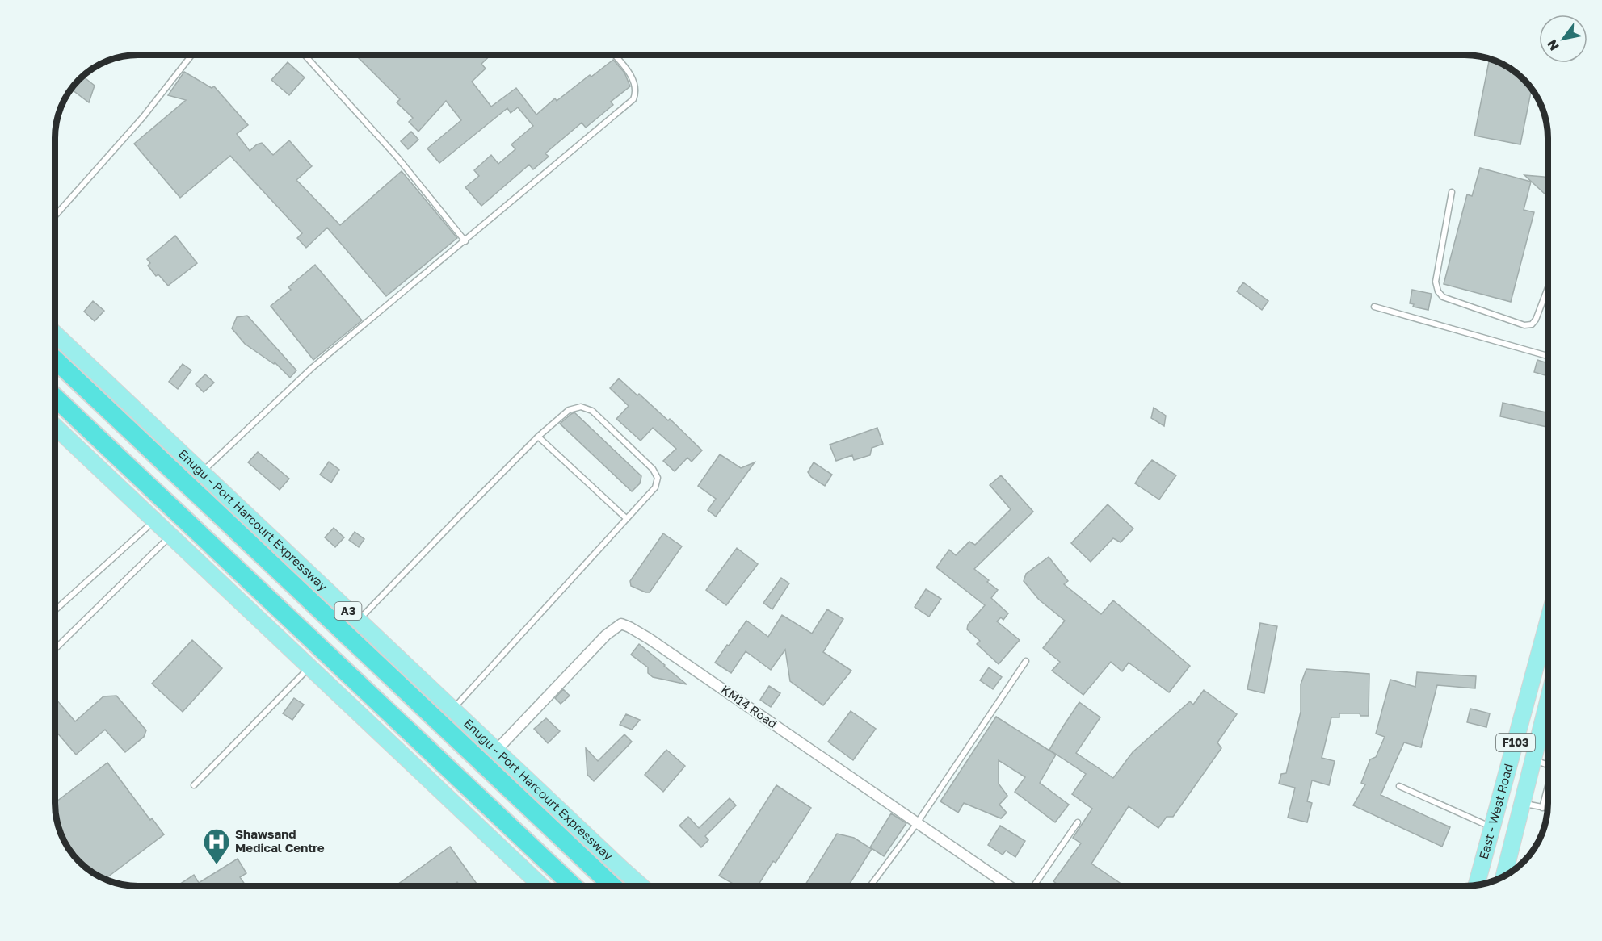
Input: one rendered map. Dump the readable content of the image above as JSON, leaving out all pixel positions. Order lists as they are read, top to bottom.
{
  "streets": {
    "highway": ["Enugu - Port Harcourt Expressway", "A3"],
    "main road": ["F103", "East - West Road"],
    "street": ["KM14 Road"]
  },
  "crossings": [
    ["Enugu - Port Harcourt Expressway", "KM14 Road"]
  ],
  "places": {
    "hospital": ["Shawsand Medical Centre"]
  },
  "north": "bottom left"
}
